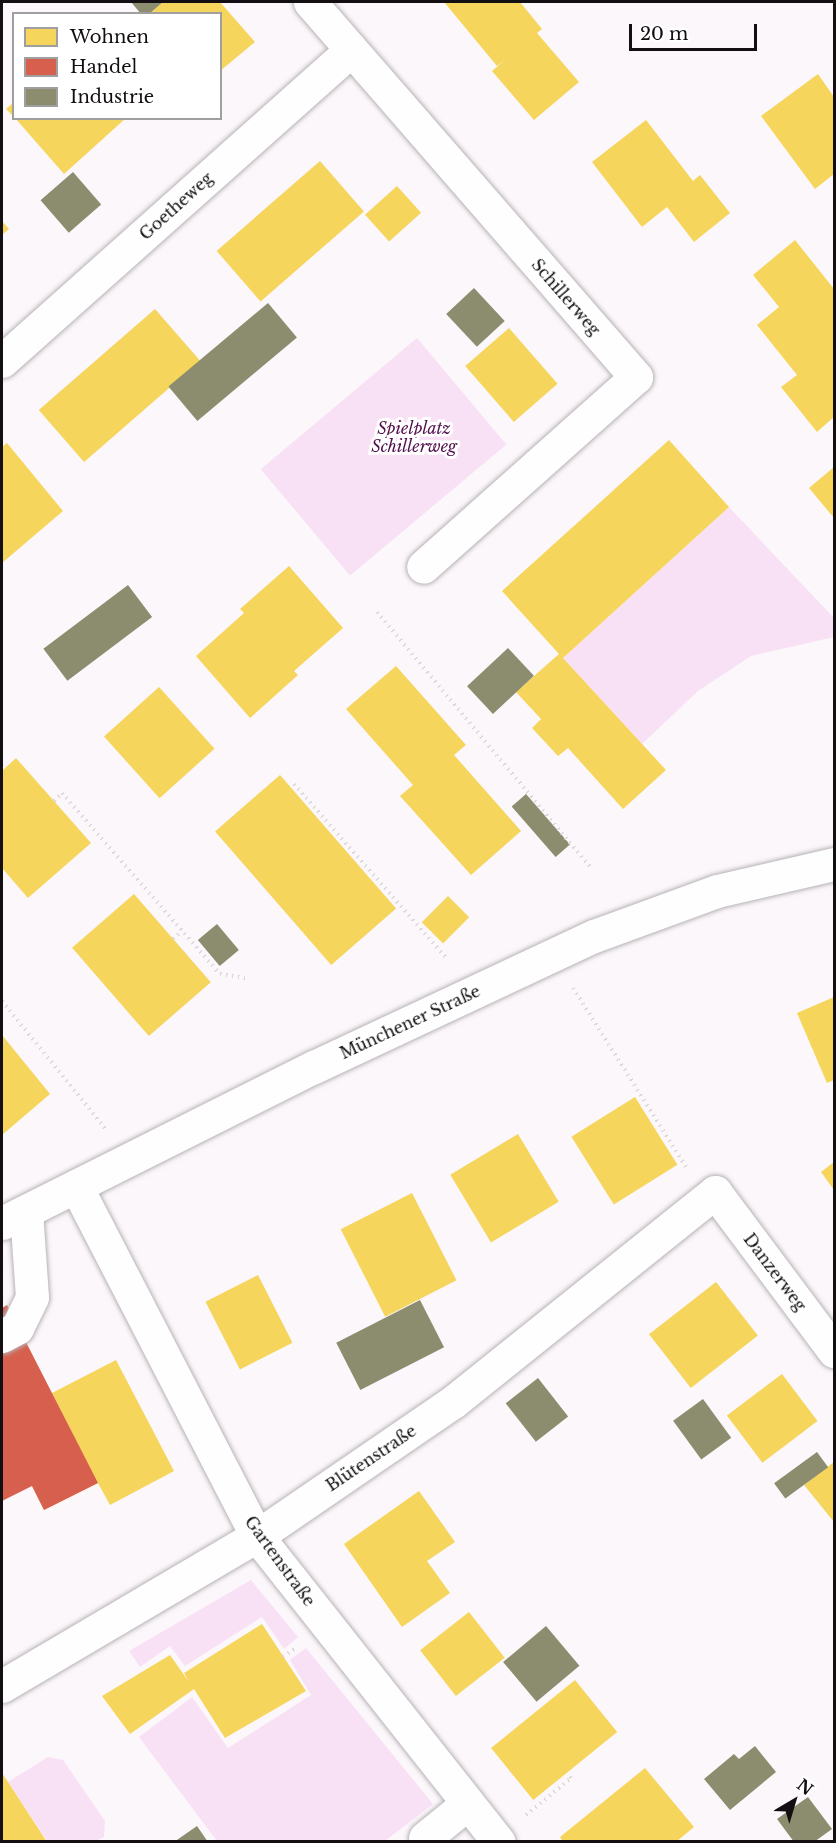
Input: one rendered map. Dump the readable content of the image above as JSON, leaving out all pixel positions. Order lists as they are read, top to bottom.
{
  "streets": {
    "street": [
      "Goetheweg",
      "Schillerweg",
      "Münchener Straße",
      "Danzerweg",
      "Blütenstraße",
      "Gartenstraße"
    ]
  },
  "crossings": [
    ["Goetheweg", "Schillerweg"],
    ["Münchener Straße", "Gartenstraße"],
    ["Danzerweg", "Blütenstraße"],
    ["Blütenstraße", "Gartenstraße"]
  ],
  "parks": ["Spielplatz Schillerweg"],
  "legend": ["Wohnen", "Handel", "Industrie"],
  "scale_bar": "20 m",
  "north": "top right"
}
